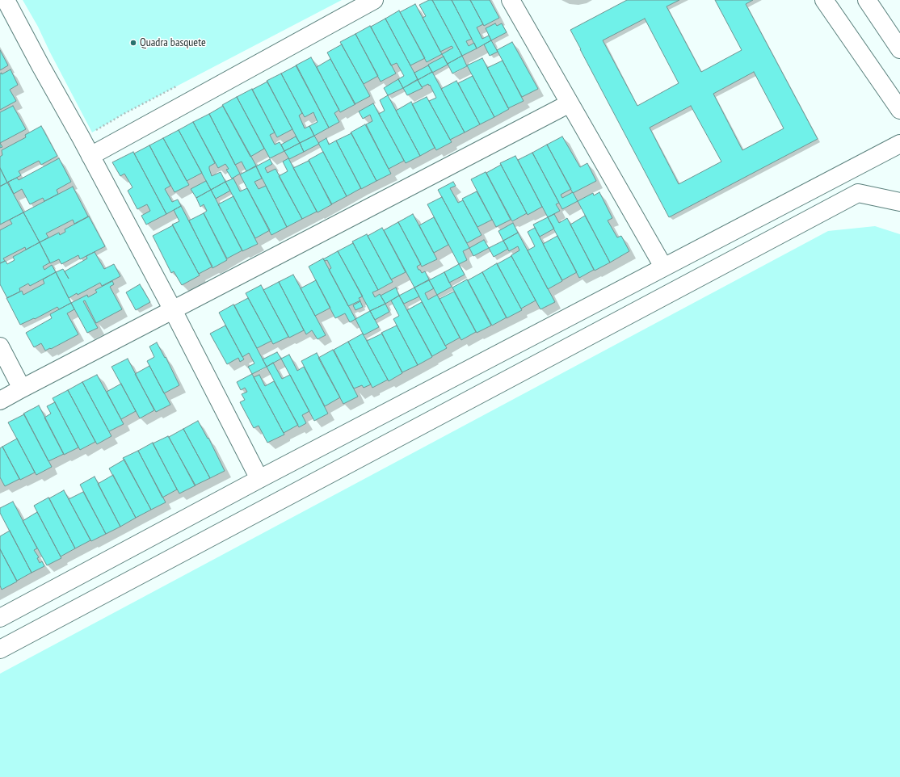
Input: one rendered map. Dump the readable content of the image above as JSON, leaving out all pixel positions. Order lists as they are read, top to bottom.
{
  "places": ["Quadra basquete"]
}
